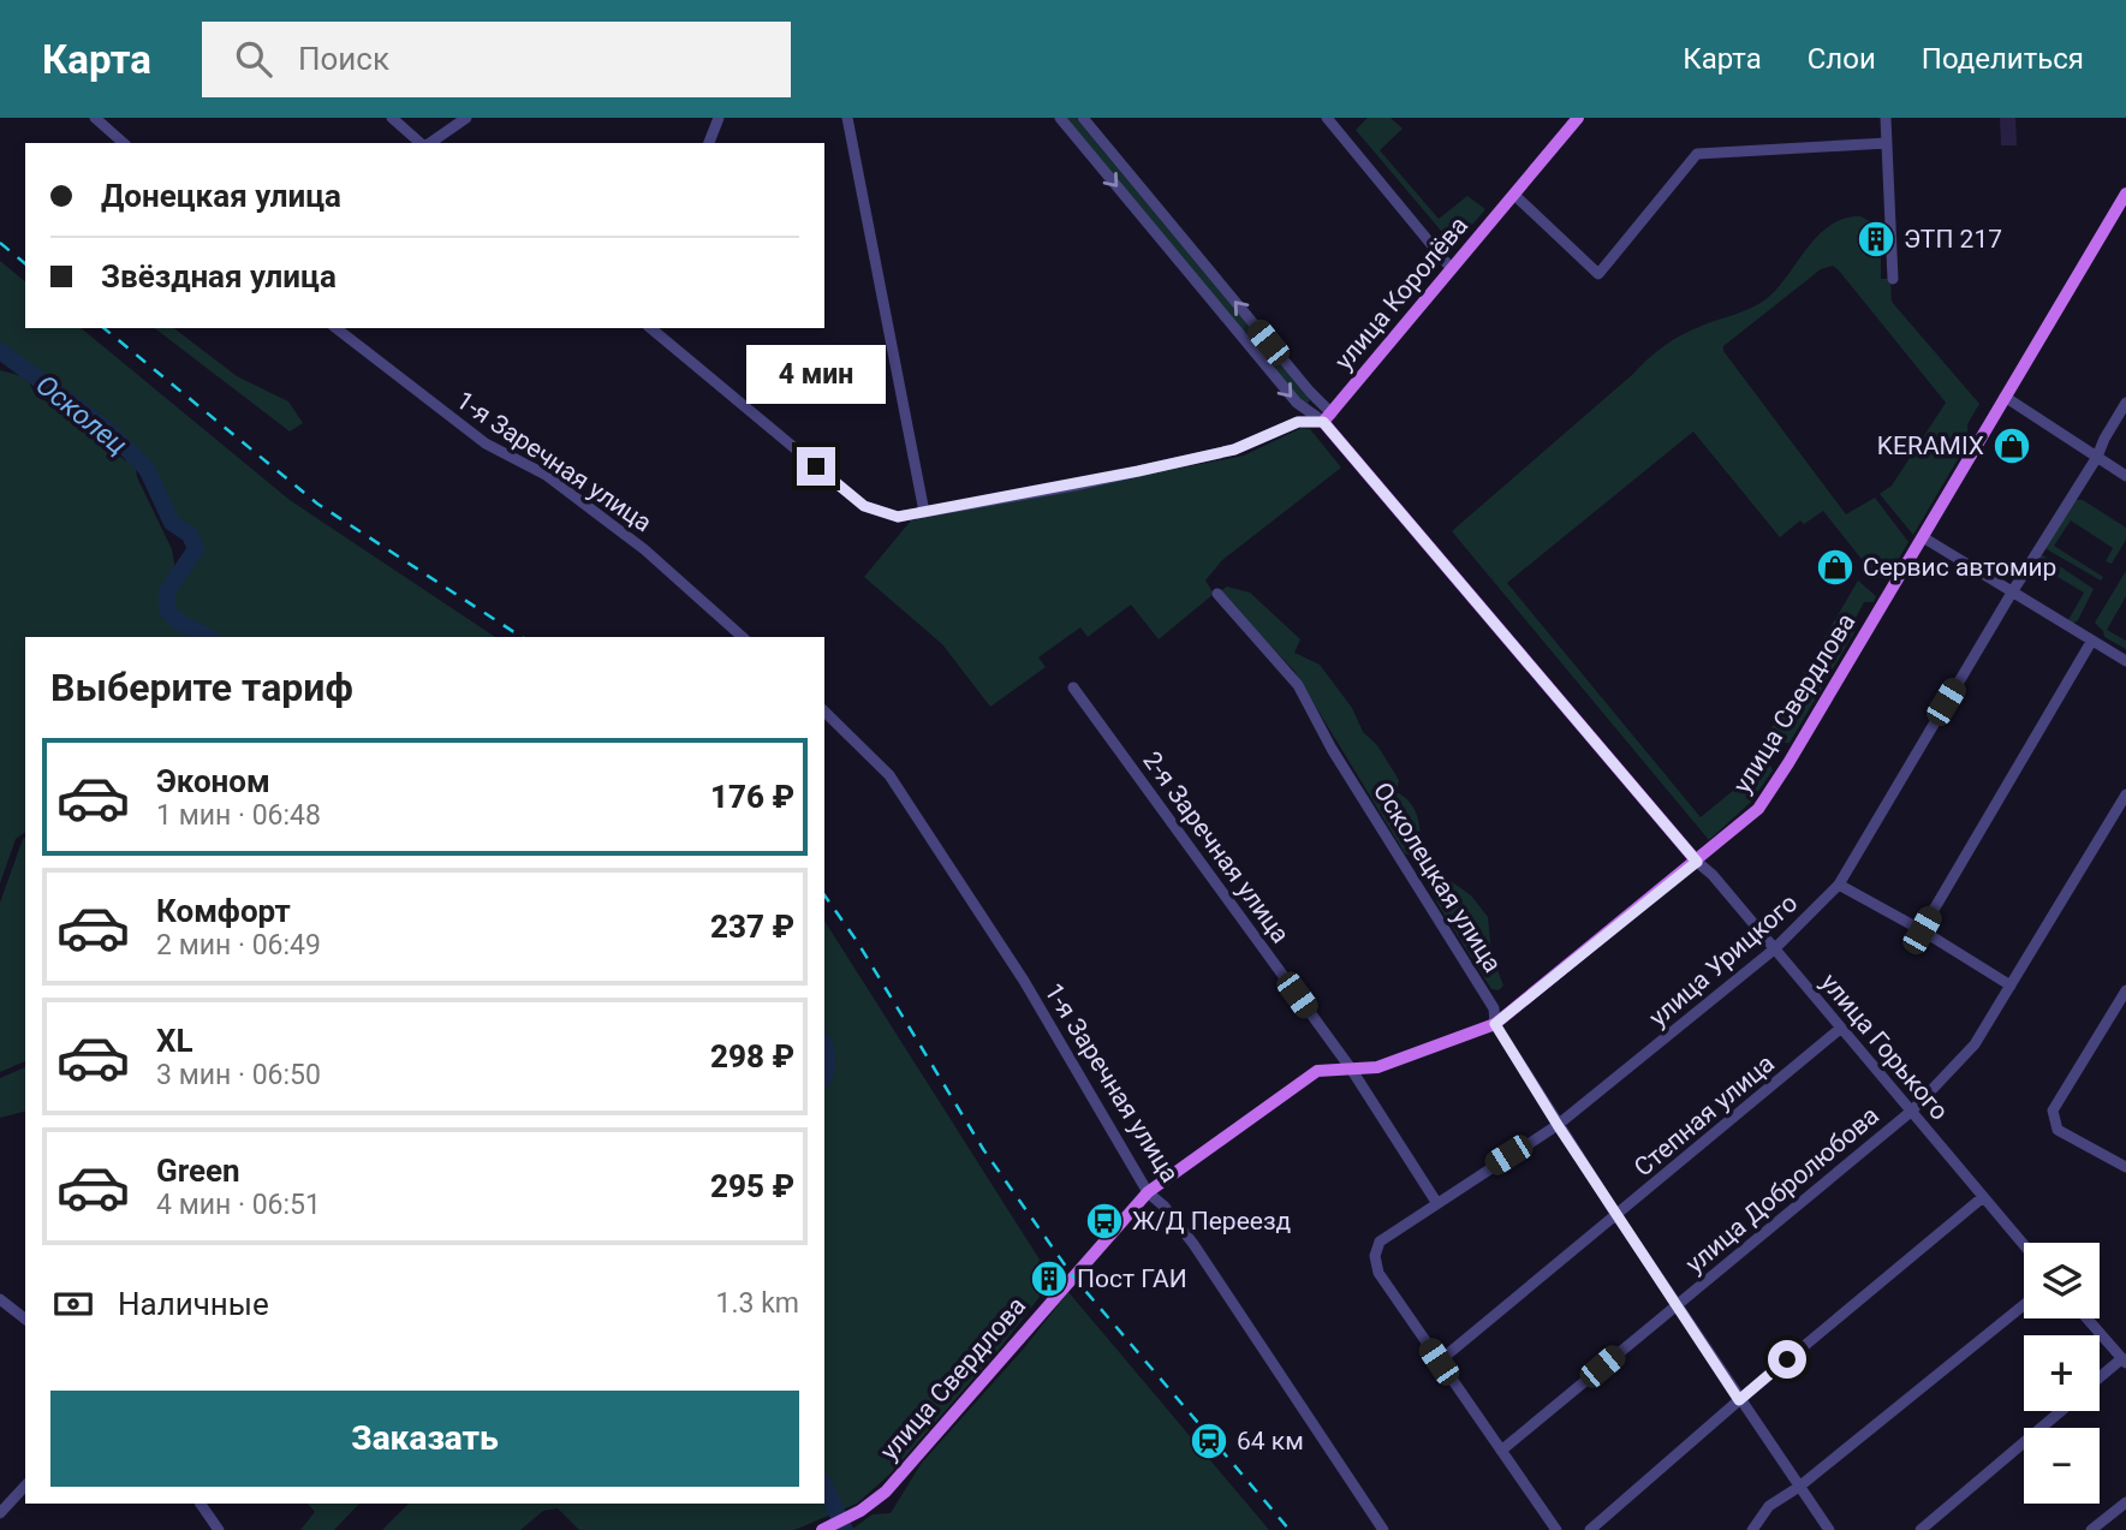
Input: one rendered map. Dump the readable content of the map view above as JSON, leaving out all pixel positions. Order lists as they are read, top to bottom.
{
  "streets": {
    "main road": ["улица Королёва", "улица Свердлова"],
    "street": [
      "1-я Заречная улица",
      "2-я Заречная улица",
      "Осколецкая улица",
      "улица Урицкого",
      "улица Горького",
      "Степная улица",
      "улица Добролюбова"
    ]
  },
  "crossings": [
    ["1-я Заречная улица", "улица Свердлова"],
    ["улица Свердлова", "2-я Заречная улица"],
    ["улица Свердлова", "Осколецкая улица"],
    ["улица Свердлова", "улица Горького"],
    ["2-я Заречная улица", "улица Урицкого"],
    ["Осколецкая улица", "улица Урицкого"],
    ["Осколецкая улица", "Степная улица"],
    ["Осколецкая улица", "улица Добролюбова"],
    ["улица Урицкого", "улица Горького"],
    ["улица Урицкого", "Степная улица"],
    ["улица Горького", "Степная улица"],
    ["улица Горького", "улица Добролюбова"]
  ],
  "water": ["Осколец"],
  "places": {
    "building": ["ЭТП 217", "Пост ГАИ"],
    "shop": ["KERAMIX", "Сервис автомир"],
    "bus stop": ["Ж/Д Переезд"],
    "station": ["64 км"]
  },
  "page": {
    "header": "Карта",
    "search": "Поиск",
    "nav": ["Карта", "Слои", "Поделиться"],
    "banner": ["Донецкая улица", "Звёздная улица"],
    "bubble": "4 мин",
    "heading": "Выберите тариф",
    "list": [
      {
        "name": "Эконом",
        "note": "1 мин · 06:48",
        "value": "176 ₽"
      },
      {
        "name": "Комфорт",
        "note": "2 мин · 06:49",
        "value": "237 ₽"
      },
      {
        "name": "XL",
        "note": "3 мин · 06:50",
        "value": "298 ₽"
      },
      {
        "name": "Green",
        "note": "4 мин · 06:51",
        "value": "295 ₽"
      }
    ],
    "map_buttons": ["+", "−"],
    "pay": ["Наличные", "1.3 km"],
    "buttons": "Заказать"
  }
}
